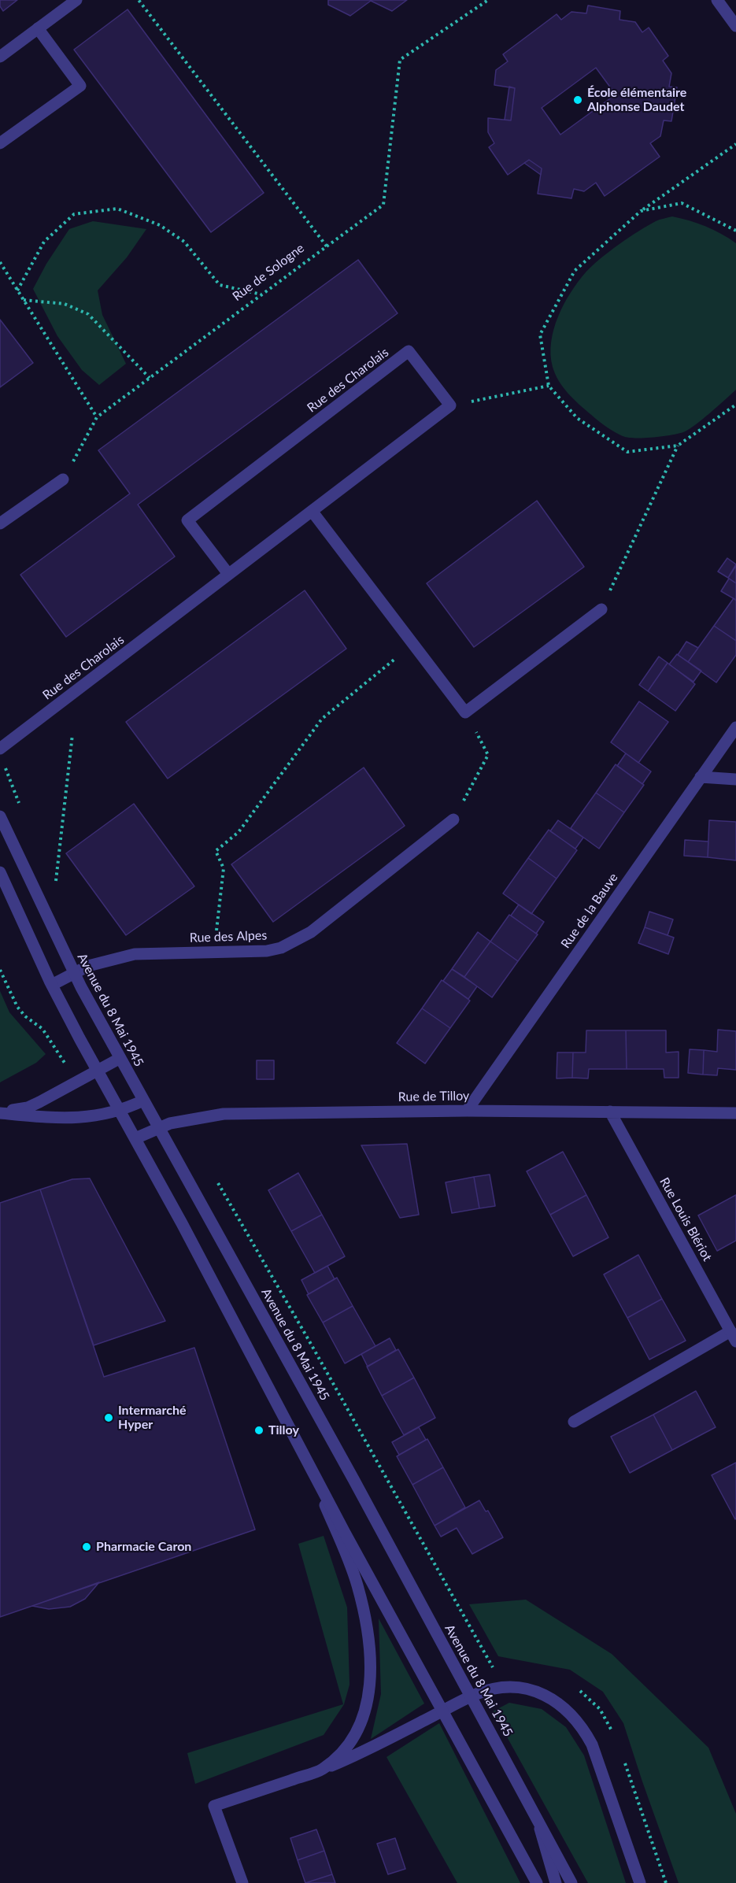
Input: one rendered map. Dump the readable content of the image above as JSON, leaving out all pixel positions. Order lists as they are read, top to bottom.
{
  "streets": {
    "street": [
      "Rue des Charolais",
      "Rue de la Bauve",
      "Rue des Alpes",
      "Avenue du 8 Mai 1945",
      "Rue de Tilloy",
      "Rue Louis Blériot"
    ],
    "path": ["Rue de Sologne"]
  },
  "crossings": [
    ["Rue de la Bauve", "Rue de Tilloy"],
    ["Rue des Alpes", "Avenue du 8 Mai 1945"],
    ["Avenue du 8 Mai 1945", "Rue de Tilloy"],
    ["Rue de Tilloy", "Rue Louis Blériot"]
  ],
  "places": [
    "École élémentaire Alphonse Daudet",
    "Intermarché Hyper",
    "Tilloy",
    "Pharmacie Caron"
  ]
}
